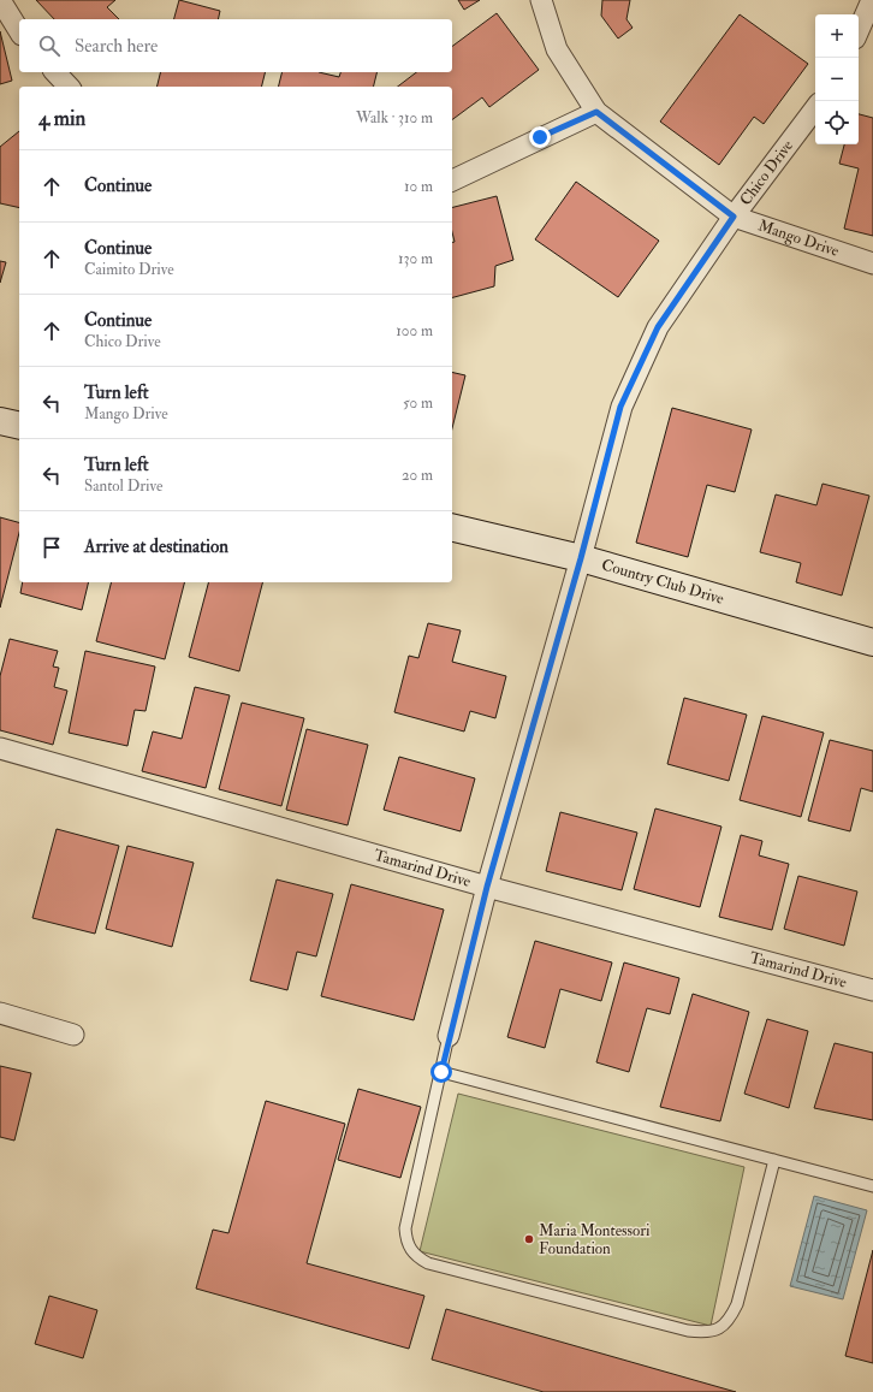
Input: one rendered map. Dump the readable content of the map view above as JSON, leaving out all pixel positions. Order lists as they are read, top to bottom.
{
  "streets": {
    "street": [
      "Chico Drive",
      "Mango Drive",
      "Country Club Drive",
      "Tamarind Drive"
    ]
  },
  "crossings": [
    ["Chico Drive", "Mango Drive"],
    ["Chico Drive", "Country Club Drive"],
    ["Chico Drive", "Tamarind Drive"]
  ],
  "places": ["Maria Montessori Foundation"],
  "page": {
    "map_buttons": ["+", "−"],
    "search": "Search here",
    "heading": ["4 min", "Walk · 310 m"],
    "list": [
      ["Continue", "10 m"],
      ["Continue", "Caimito Drive", "130 m"],
      ["Continue", "Chico Drive", "100 m"],
      ["Turn left", "Mango Drive", "50 m"],
      ["Turn left", "Santol Drive", "20 m"],
      "Arrive at destination"
    ]
  }
}
